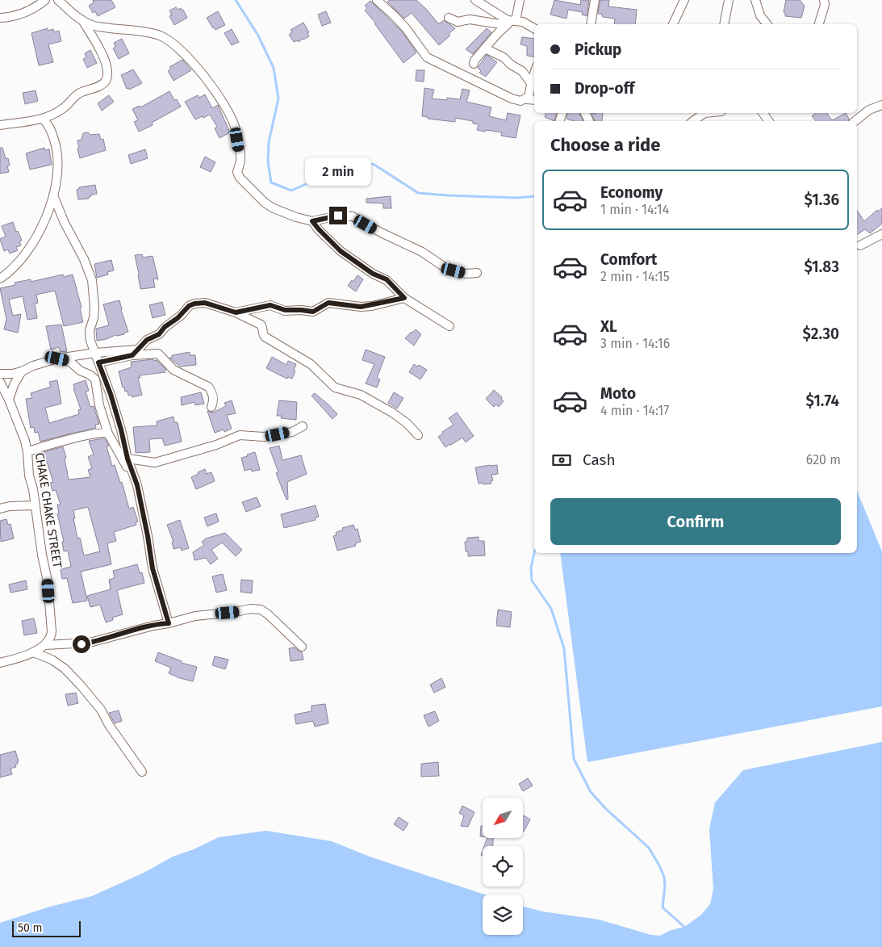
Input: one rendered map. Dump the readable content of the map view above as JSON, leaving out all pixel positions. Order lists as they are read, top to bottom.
{
  "streets": {
    "street": ["CHAKE CHAKE STREET"]
  },
  "scale_bar": "50 m",
  "north": "bottom left",
  "page": {
    "banner": ["Pickup", "Drop-off"],
    "heading": "Choose a ride",
    "bubble": "2 min",
    "list": [
      {
        "name": "Economy",
        "note": "1 min · 14:14",
        "value": "$1.36"
      },
      {
        "name": "Comfort",
        "note": "2 min · 14:15",
        "value": "$1.83"
      },
      {
        "name": "XL",
        "note": "3 min · 14:16",
        "value": "$2.30"
      },
      {
        "name": "Moto",
        "note": "4 min · 14:17",
        "value": "$1.74"
      }
    ],
    "pay": ["Cash", "620 m"],
    "buttons": "Confirm",
    "scale": "50 m"
  }
}
